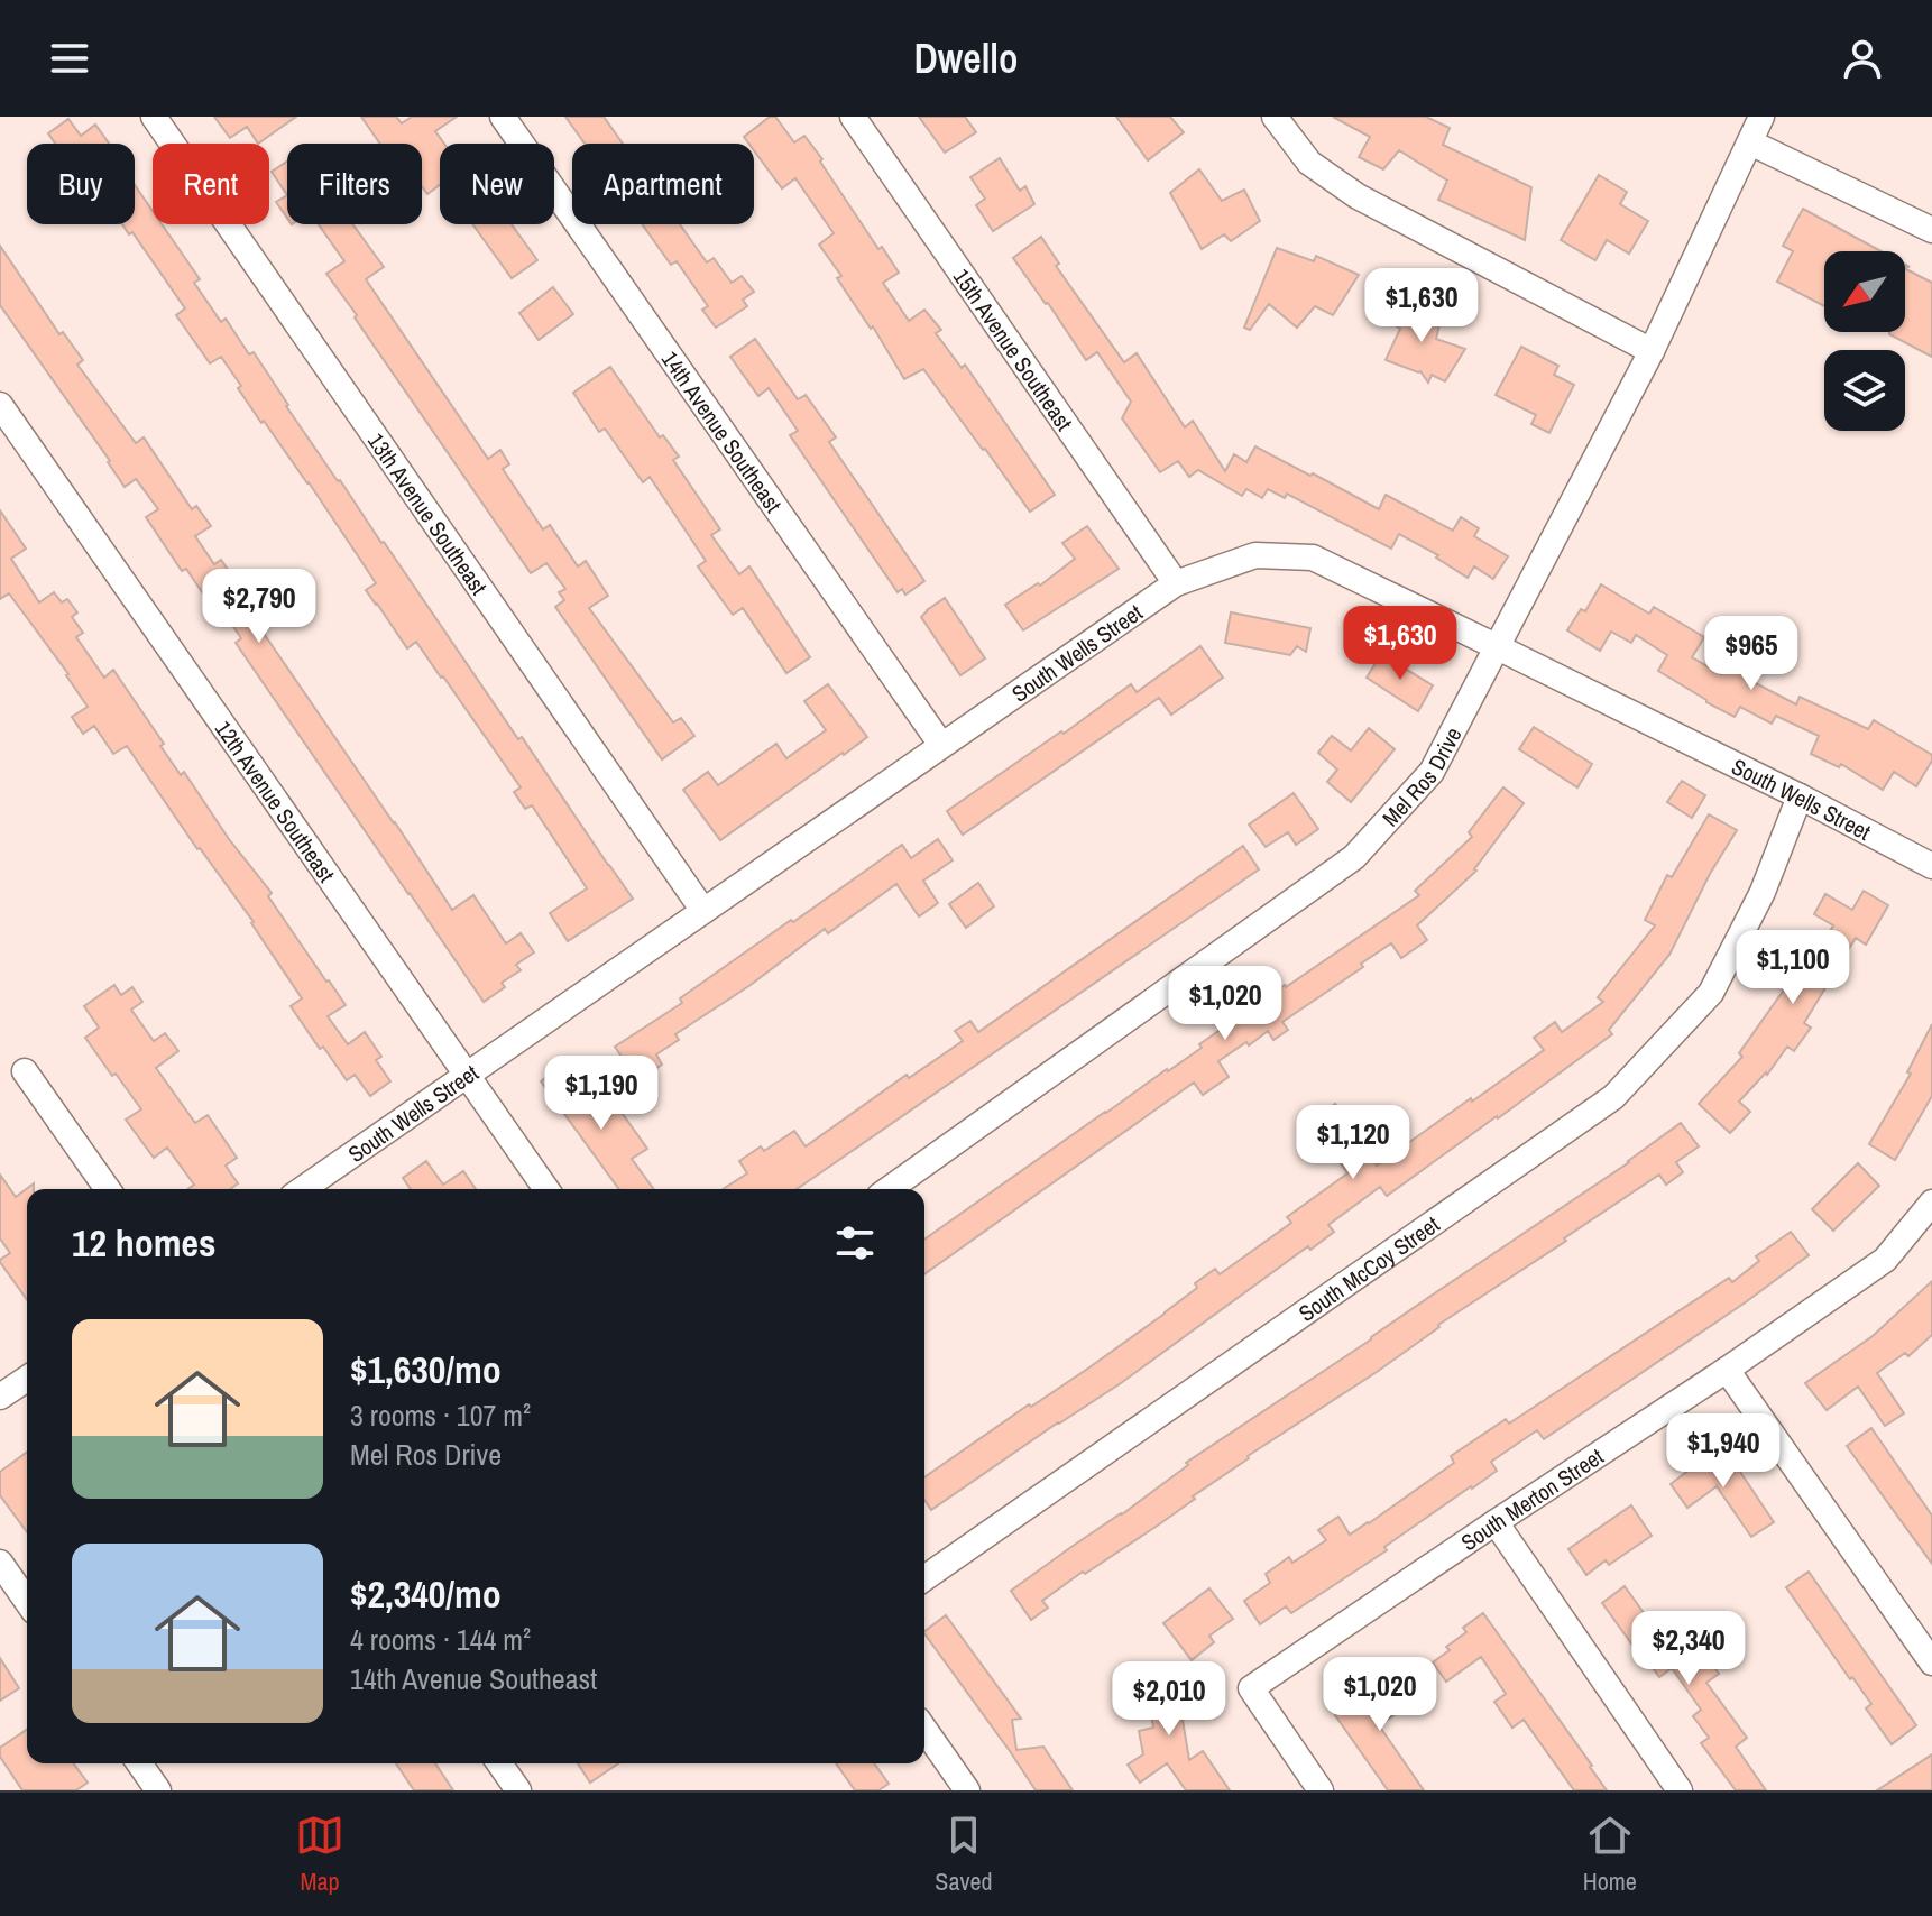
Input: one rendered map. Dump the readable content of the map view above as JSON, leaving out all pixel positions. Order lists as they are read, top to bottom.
{
  "streets": {
    "street": [
      "15th Avenue Southeast",
      "14th Avenue Southeast",
      "13th Avenue Southeast",
      "South Wells Street",
      "Mel Ros Drive",
      "12th Avenue Southeast",
      "South McCoy Street",
      "South Merton Street"
    ]
  },
  "crossings": [
    ["15th Avenue Southeast", "South Wells Street"],
    ["14th Avenue Southeast", "South Wells Street"],
    ["13th Avenue Southeast", "South Wells Street"],
    ["South Wells Street", "Mel Ros Drive"],
    ["South Wells Street", "12th Avenue Southeast"],
    ["South Wells Street", "South McCoy Street"]
  ],
  "north": "bottom left",
  "page": {
    "header": "Dwello",
    "chip": [
      "Buy",
      "Rent",
      "Filters",
      "New",
      "Apartment"
    ],
    "price": [
      "$1,630",
      "$2,790",
      "$1,630",
      "$965",
      "$1,100",
      "$1,020",
      "$1,190",
      "$1,120",
      "$1,940",
      "$2,340",
      "$1,020",
      "$2,010"
    ],
    "heading": "12 homes",
    "list": [
      {
        "name": "$1,630/mo",
        "note": "3 rooms · 107 m² · Mel Ros Drive"
      },
      {
        "name": "$2,340/mo",
        "note": "4 rooms · 144 m² · 14th Avenue Southeast"
      }
    ],
    "tabs": ["Map", "Saved", "Home"]
  }
}
